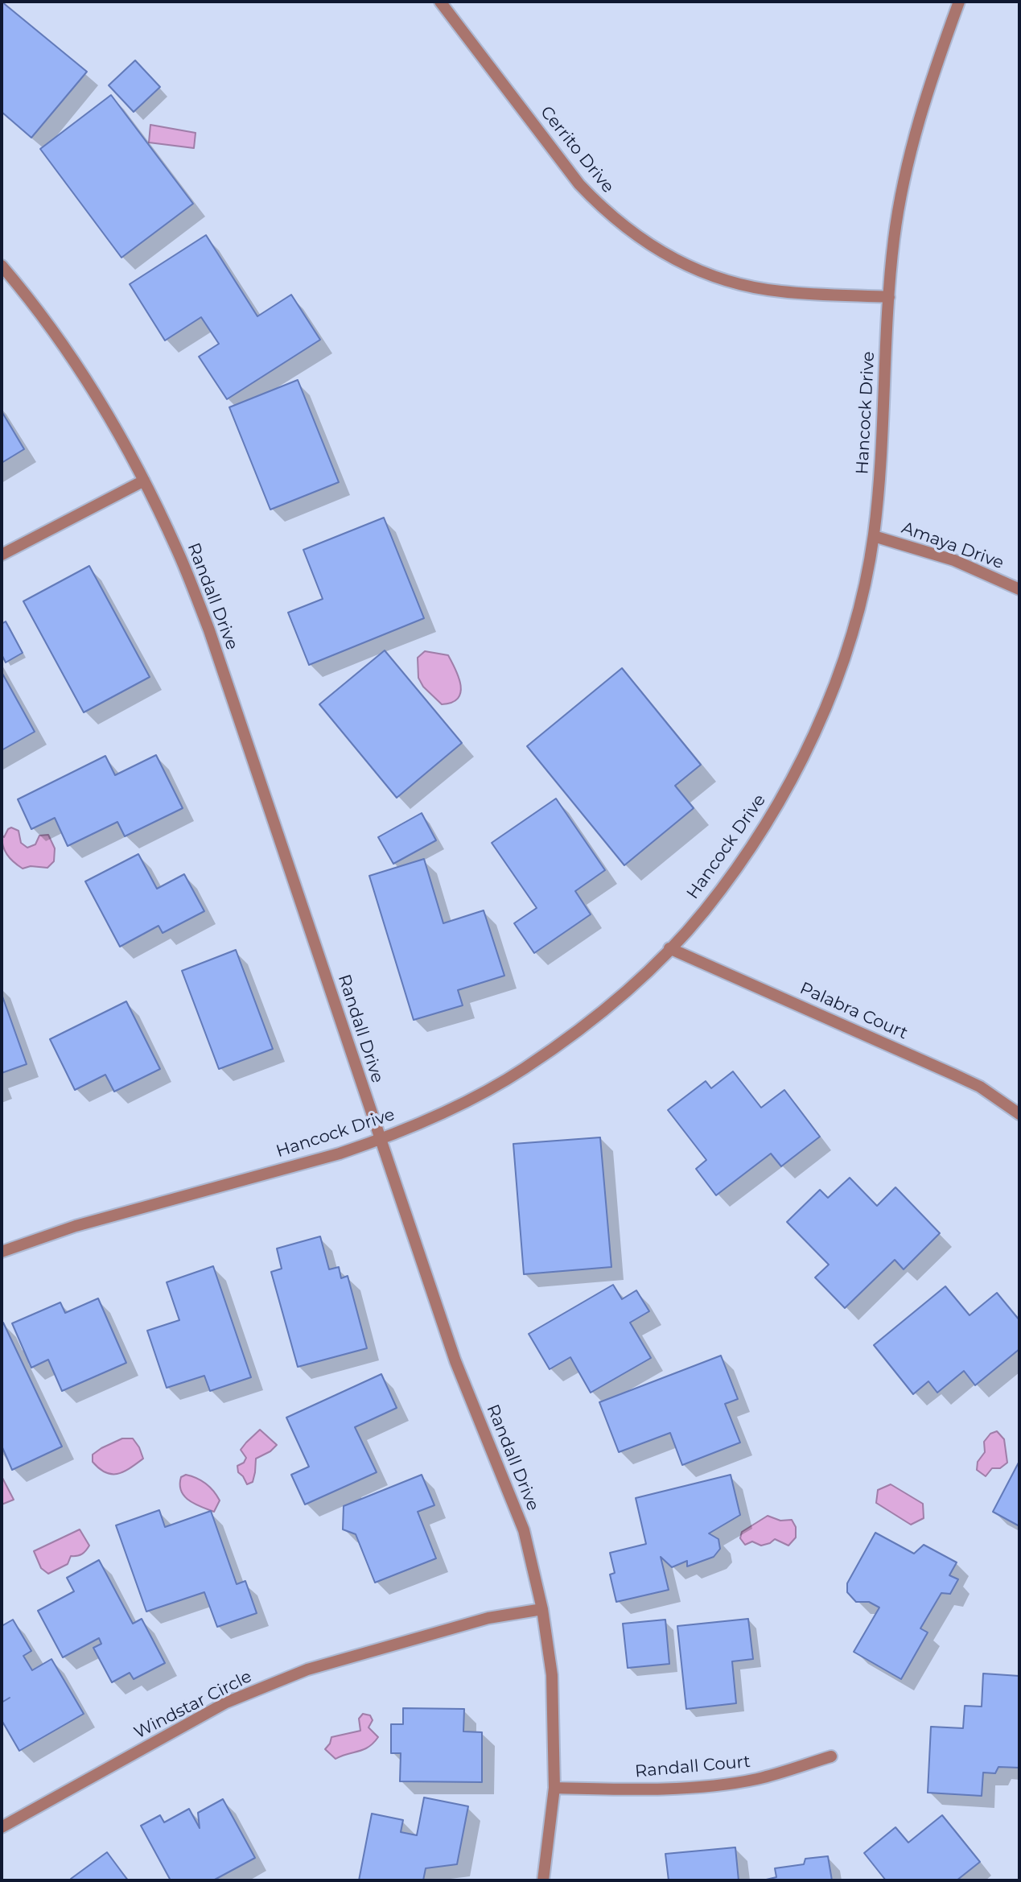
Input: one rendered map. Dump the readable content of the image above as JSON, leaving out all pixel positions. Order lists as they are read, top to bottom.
{
  "streets": {
    "street": [
      "Cerrito Drive",
      "Hancock Drive",
      "Amaya Drive",
      "Randall Drive",
      "Palabra Court",
      "Windstar Circle",
      "Randall Court"
    ]
  },
  "crossings": [
    ["Cerrito Drive", "Hancock Drive"],
    ["Hancock Drive", "Amaya Drive"],
    ["Hancock Drive", "Randall Drive"],
    ["Hancock Drive", "Palabra Court"],
    ["Randall Drive", "Windstar Circle"],
    ["Randall Drive", "Randall Court"]
  ]
}
